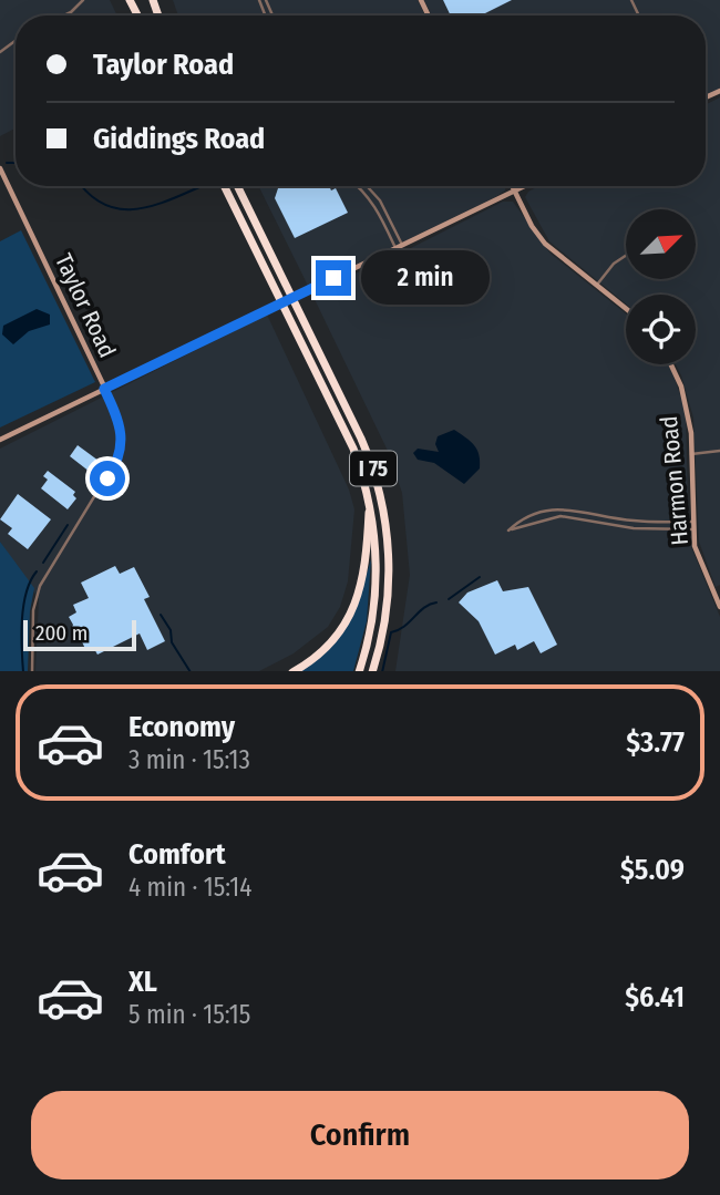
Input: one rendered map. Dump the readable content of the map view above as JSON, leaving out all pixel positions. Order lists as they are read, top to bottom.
{
  "streets": {
    "highway": ["I 75"],
    "street": ["Taylor Road", "Harmon Road"]
  },
  "scale_bar": "200 m",
  "north": "top right",
  "page": {
    "banner": ["Taylor Road", "Giddings Road"],
    "bubble": "2 min",
    "scale": "200 m",
    "list": [
      {
        "name": "Economy",
        "note": "3 min · 15:13",
        "value": "$3.77"
      },
      {
        "name": "Comfort",
        "note": "4 min · 15:14",
        "value": "$5.09"
      },
      {
        "name": "XL",
        "note": "5 min · 15:15",
        "value": "$6.41"
      }
    ],
    "buttons": "Confirm"
  }
}
